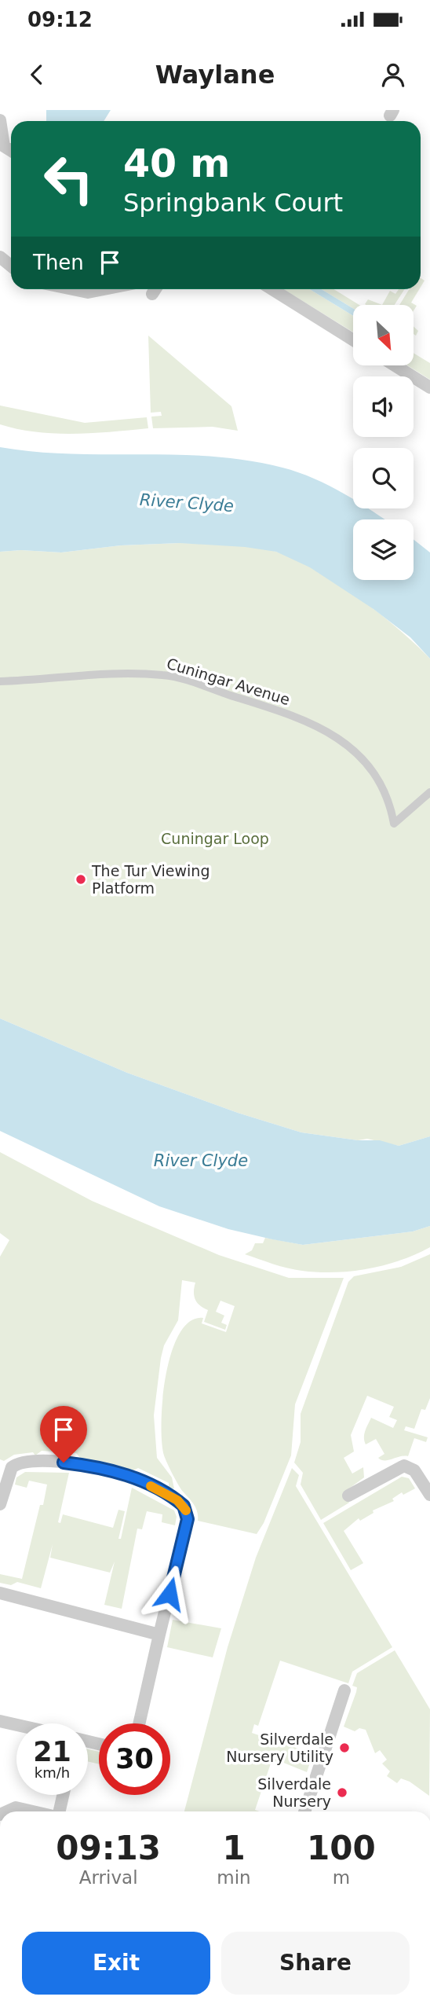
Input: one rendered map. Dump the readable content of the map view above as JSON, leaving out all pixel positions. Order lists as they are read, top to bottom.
{
  "streets": {
    "street": ["Cuningar Avenue"]
  },
  "water": ["River Clyde"],
  "parks": ["Cuningar Loop"],
  "places": ["The Tur Viewing Platform", "Silverdale Nursery Utility", "Silverdale Nursery"],
  "north": "bottom right",
  "page": {
    "status": "09:12",
    "header": "Waylane",
    "turn": ["40 m", "Springbank Court"],
    "then": "Then",
    "speed": "21 km/h",
    "limit": "30",
    "eta": [
      "09:13",
      "Arrival",
      "1",
      "min",
      "100",
      "m"
    ],
    "buttons": ["Exit", "Share"]
  }
}
